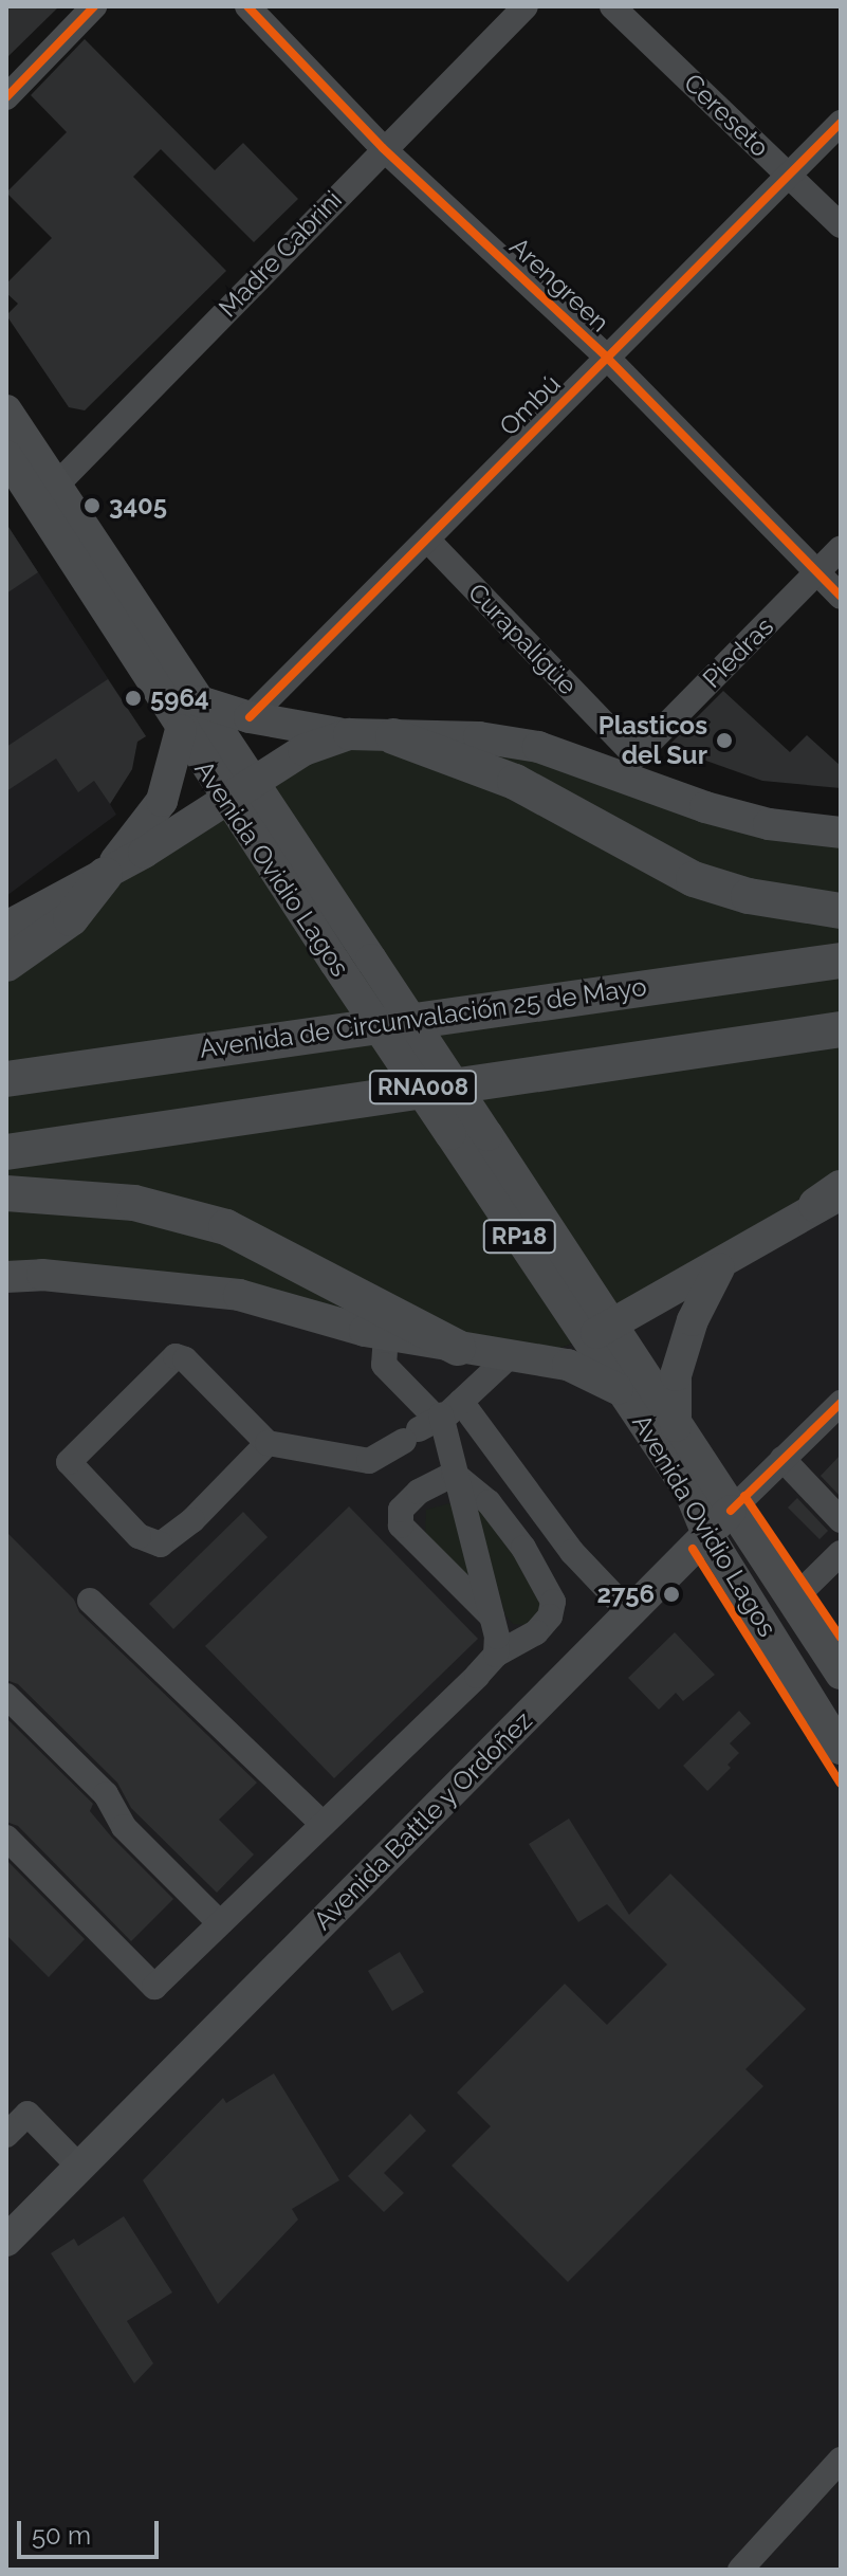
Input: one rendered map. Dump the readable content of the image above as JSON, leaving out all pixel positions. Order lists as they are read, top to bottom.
{
  "streets": {
    "highway": ["Avenida de Circunvalación 25 de Mayo", "RNA008"],
    "main road": ["Avenida Ovidio Lagos", "RP18", "Avenida Battle y Ordoñez"],
    "street": [
      "Cereseto",
      "Madre Cabrini",
      "Arengreen",
      "Ombú",
      "Curapaligüe",
      "Piedras"
    ]
  },
  "crossings": [
    ["Cereseto", "Ombú"],
    ["Madre Cabrini", "Arengreen"],
    ["Madre Cabrini", "Avenida Ovidio Lagos"],
    ["Arengreen", "Ombú"],
    ["Arengreen", "Piedras"],
    ["Ombú", "Curapaligüe"],
    ["Curapaligüe", "Piedras"],
    ["Avenida Ovidio Lagos", "RP18"],
    ["Avenida Ovidio Lagos", "Avenida Battle y Ordoñez"]
  ],
  "places": [
    "3405",
    "5964",
    "Plasticos del Sur",
    "2756"
  ],
  "scale_bar": "50 m"
}
